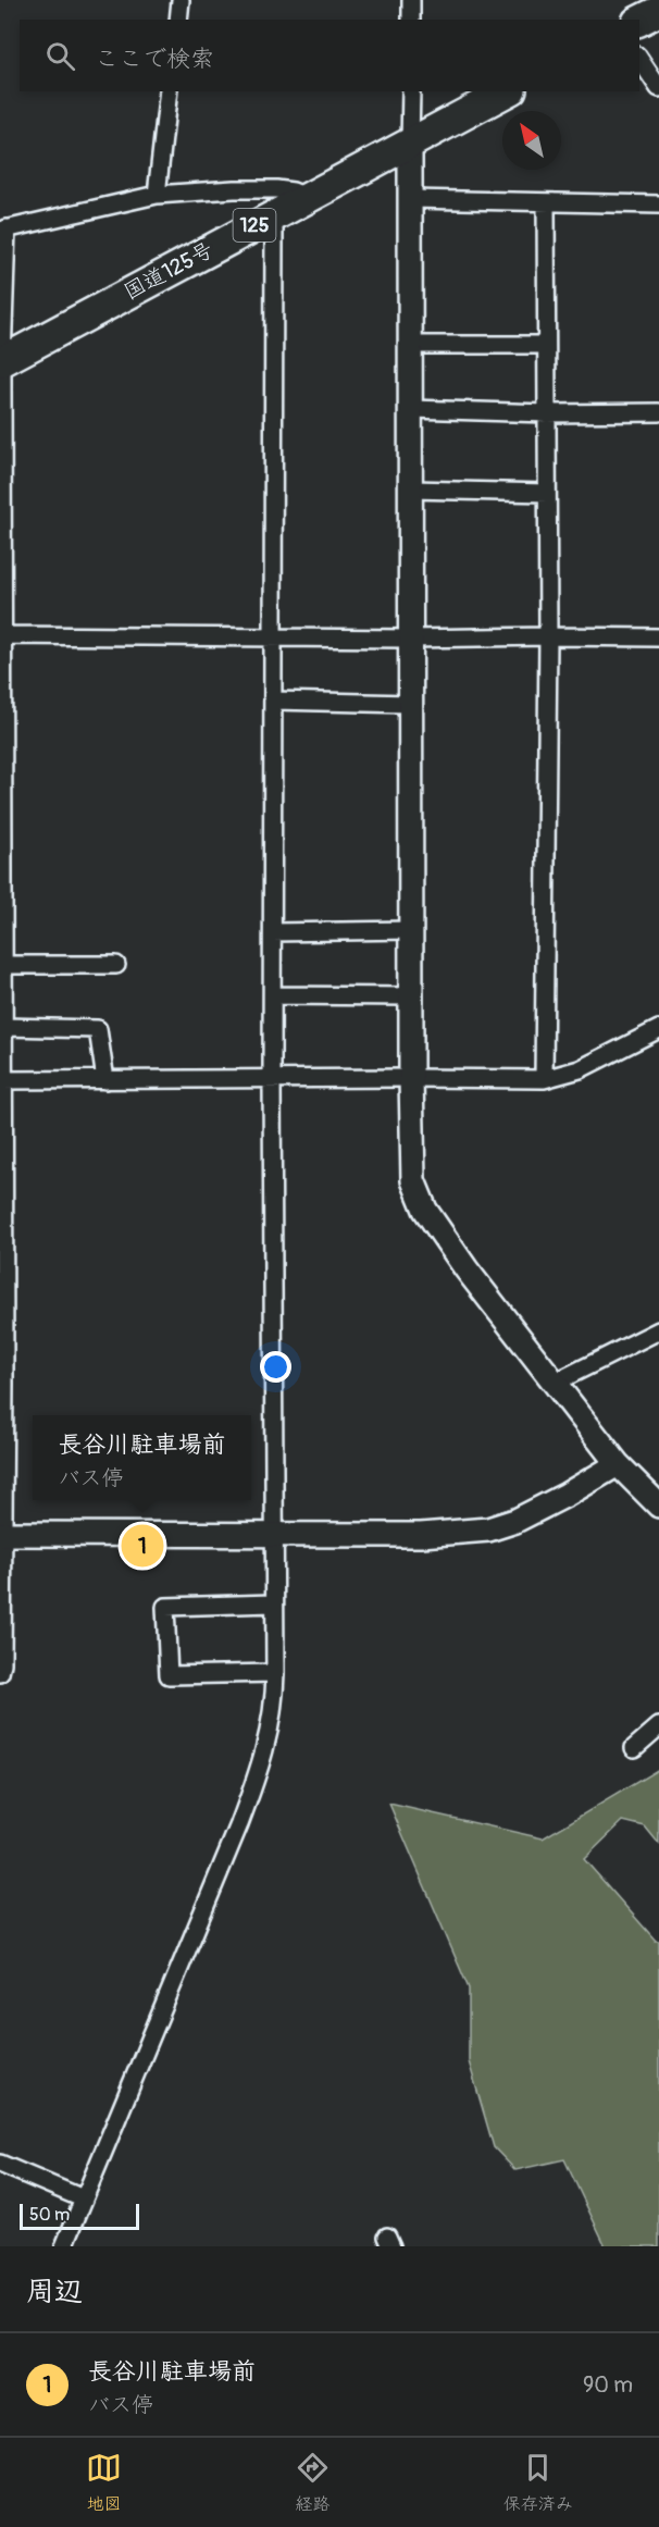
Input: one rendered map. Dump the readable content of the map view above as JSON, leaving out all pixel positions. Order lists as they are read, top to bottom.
{
  "streets": {
    "highway": ["125", "国道125号"]
  },
  "scale_bar": "50 m",
  "north": "top left",
  "page": {
    "search": "ここで検索",
    "popup": ["長谷川駐車場前", "バス停"],
    "pins": "1",
    "scale": "50 m",
    "heading": "周辺",
    "list": [
      {
        "mark": "1",
        "name": "長谷川駐車場前",
        "note": "バス停",
        "value": "90 m"
      }
    ],
    "nav": ["地図", "経路", "保存済み"]
  }
}
